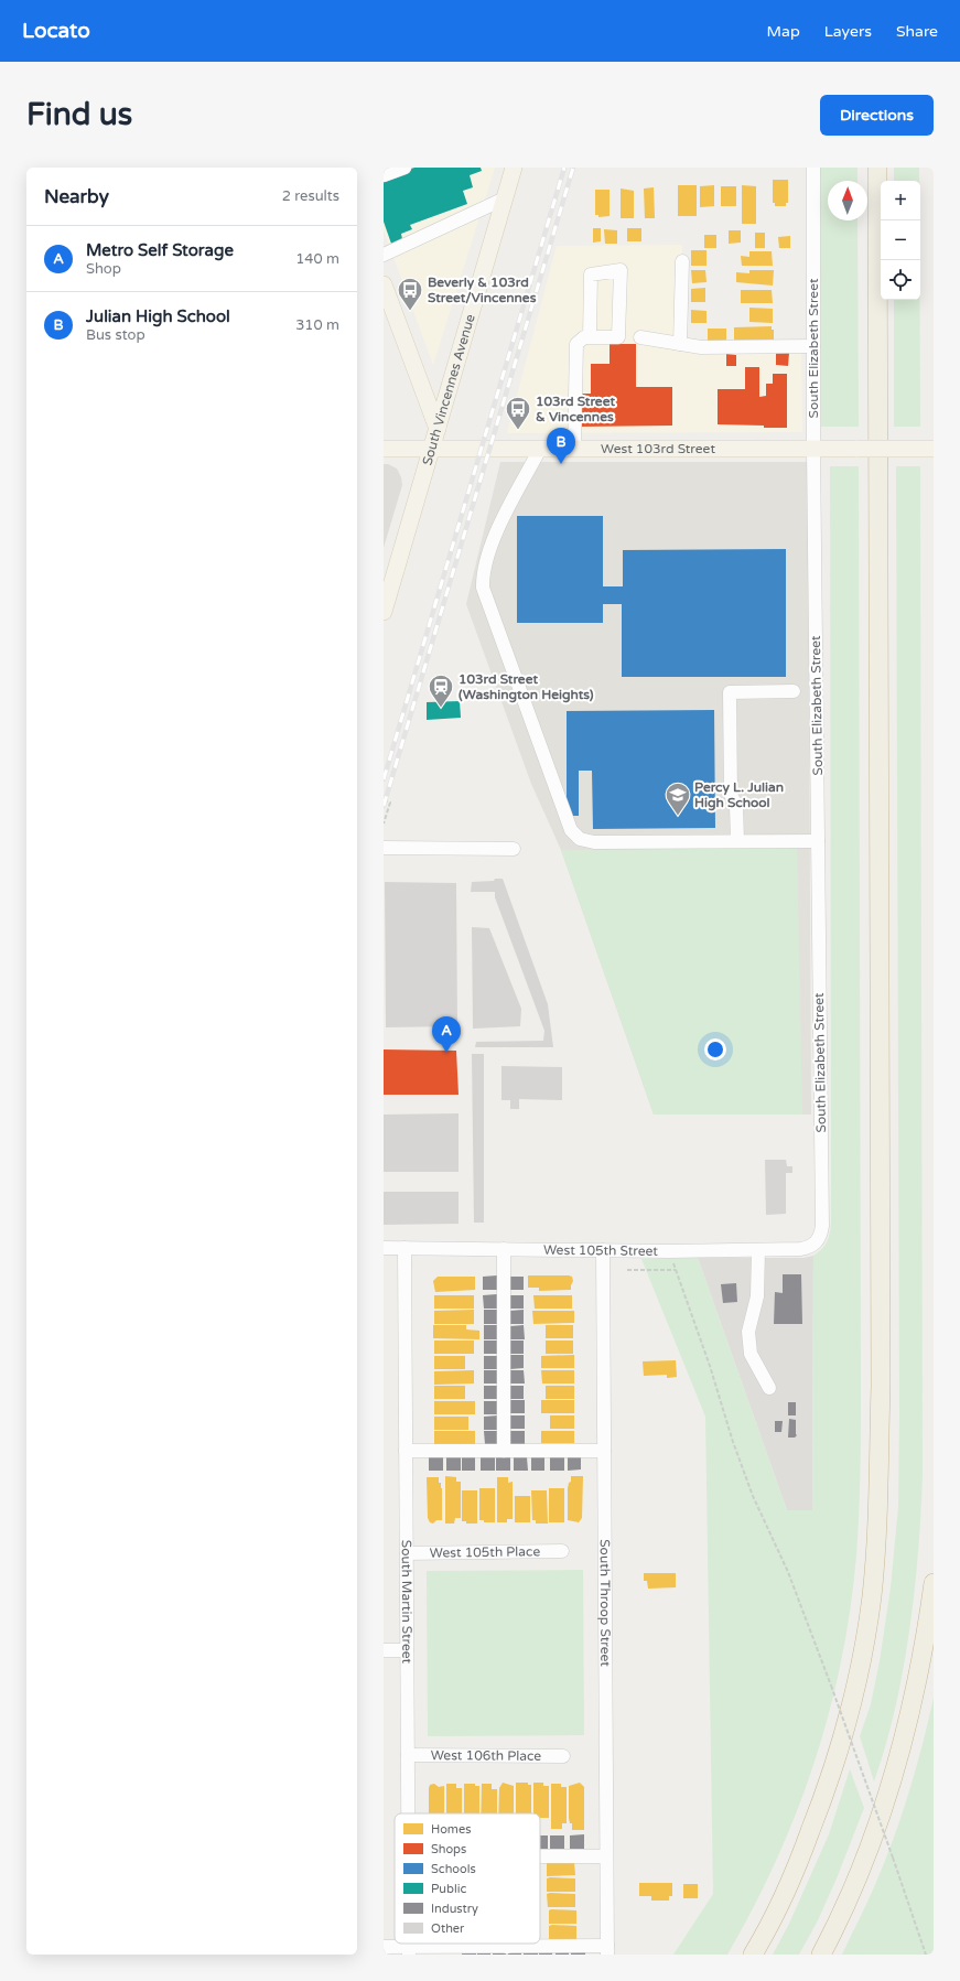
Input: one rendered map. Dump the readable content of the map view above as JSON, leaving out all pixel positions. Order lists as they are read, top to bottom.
{
  "streets": {
    "main road": ["South Vincennes Avenue", "West 103rd Street"],
    "street": [
      "South Elizabeth Street",
      "West 105th Street",
      "West 105th Place",
      "South Martin Street",
      "South Throop Street",
      "West 106th Place"
    ]
  },
  "crossings": [
    ["South Elizabeth Street", "West 103rd Street"],
    ["South Elizabeth Street", "West 105th Street"],
    ["South Vincennes Avenue", "West 103rd Street"],
    ["West 105th Street", "South Martin Street"],
    ["West 105th Street", "South Throop Street"],
    ["West 105th Place", "South Martin Street"],
    ["South Martin Street", "West 106th Place"]
  ],
  "places": {
    "bus stop": ["Beverly & 103rd Street/Vincennes", "103rd Street & Vincennes"],
    "station": ["103rd Street (Washington Heights)"],
    "school or university": ["Percy L. Julian High School"]
  },
  "legend": [
    "Homes",
    "Shops",
    "Schools",
    "Public",
    "Industry",
    "Other"
  ],
  "north": "top",
  "page": {
    "header": "Locato",
    "nav": ["Map", "Layers", "Share"],
    "buttons": "Directions",
    "title": "Find us",
    "heading": ["Nearby", "2 results"],
    "map_buttons": ["+", "−"],
    "list": [
      {
        "mark": "A",
        "name": "Metro Self Storage",
        "note": "Shop",
        "value": "140 m"
      },
      {
        "mark": "B",
        "name": "Julian High School",
        "note": "Bus stop",
        "value": "310 m"
      }
    ],
    "pins": ["B", "A"]
  }
}
